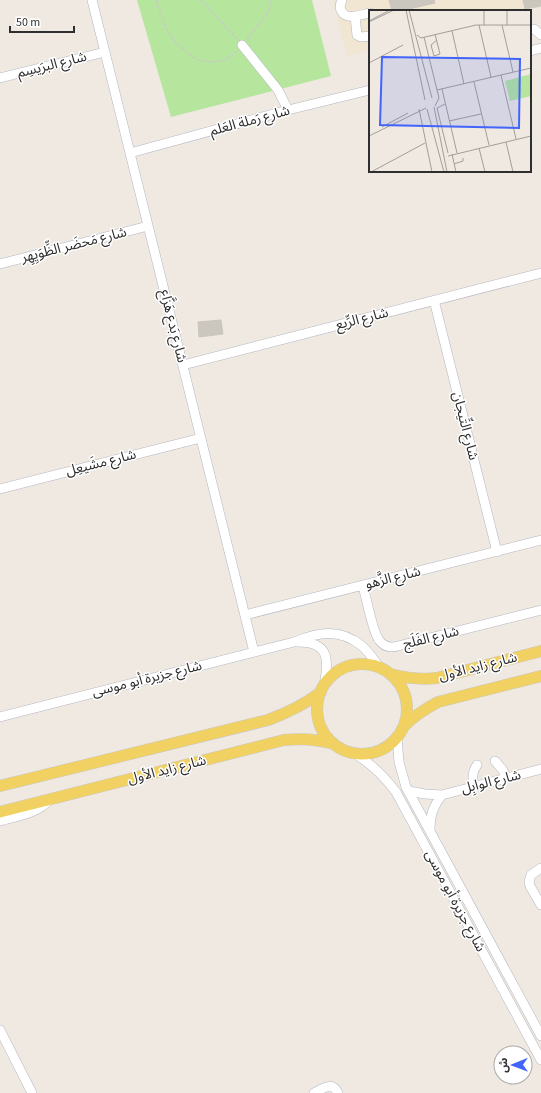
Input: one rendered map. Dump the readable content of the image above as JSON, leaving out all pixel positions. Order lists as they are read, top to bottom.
{
  "streets": {
    "main road": ["شارع زايد الأول"],
    "street": [
      "شارع البرَيسِم",
      "شارع رَملة العَلم",
      "شارع مَحضَر الظِّوَيِهِر",
      "شارع الرِّيع",
      "شارع بَدع هَزَّاع",
      "شارع التِّيجان",
      "شارع مشَيعِل",
      "شارع الزَّهو",
      "شارع الفَلَج",
      "شارع جزيرة أبو موسى",
      "شارع الوابِل"
    ]
  },
  "crossings": [
    ["شارع البرَيسِم", "شارع بَدع هَزَّاع"],
    ["شارع رَملة العَلم", "شارع بَدع هَزَّاع"],
    ["شارع مَحضَر الظِّوَيِهِر", "شارع بَدع هَزَّاع"],
    ["شارع الرِّيع", "شارع بَدع هَزَّاع"],
    ["شارع الرِّيع", "شارع التِّيجان"],
    ["شارع بَدع هَزَّاع", "شارع مشَيعِل"],
    ["شارع بَدع هَزَّاع", "شارع الزَّهو"],
    ["شارع بَدع هَزَّاع", "شارع جزيرة أبو موسى"],
    ["شارع التِّيجان", "شارع الزَّهو"],
    ["شارع الزَّهو", "شارع الفَلَج"],
    ["شارع زايد الأول", "شارع جزيرة أبو موسى"],
    ["شارع جزيرة أبو موسى", "شارع الوابِل"]
  ],
  "scale_bar": "50 m",
  "north": "left"
}
